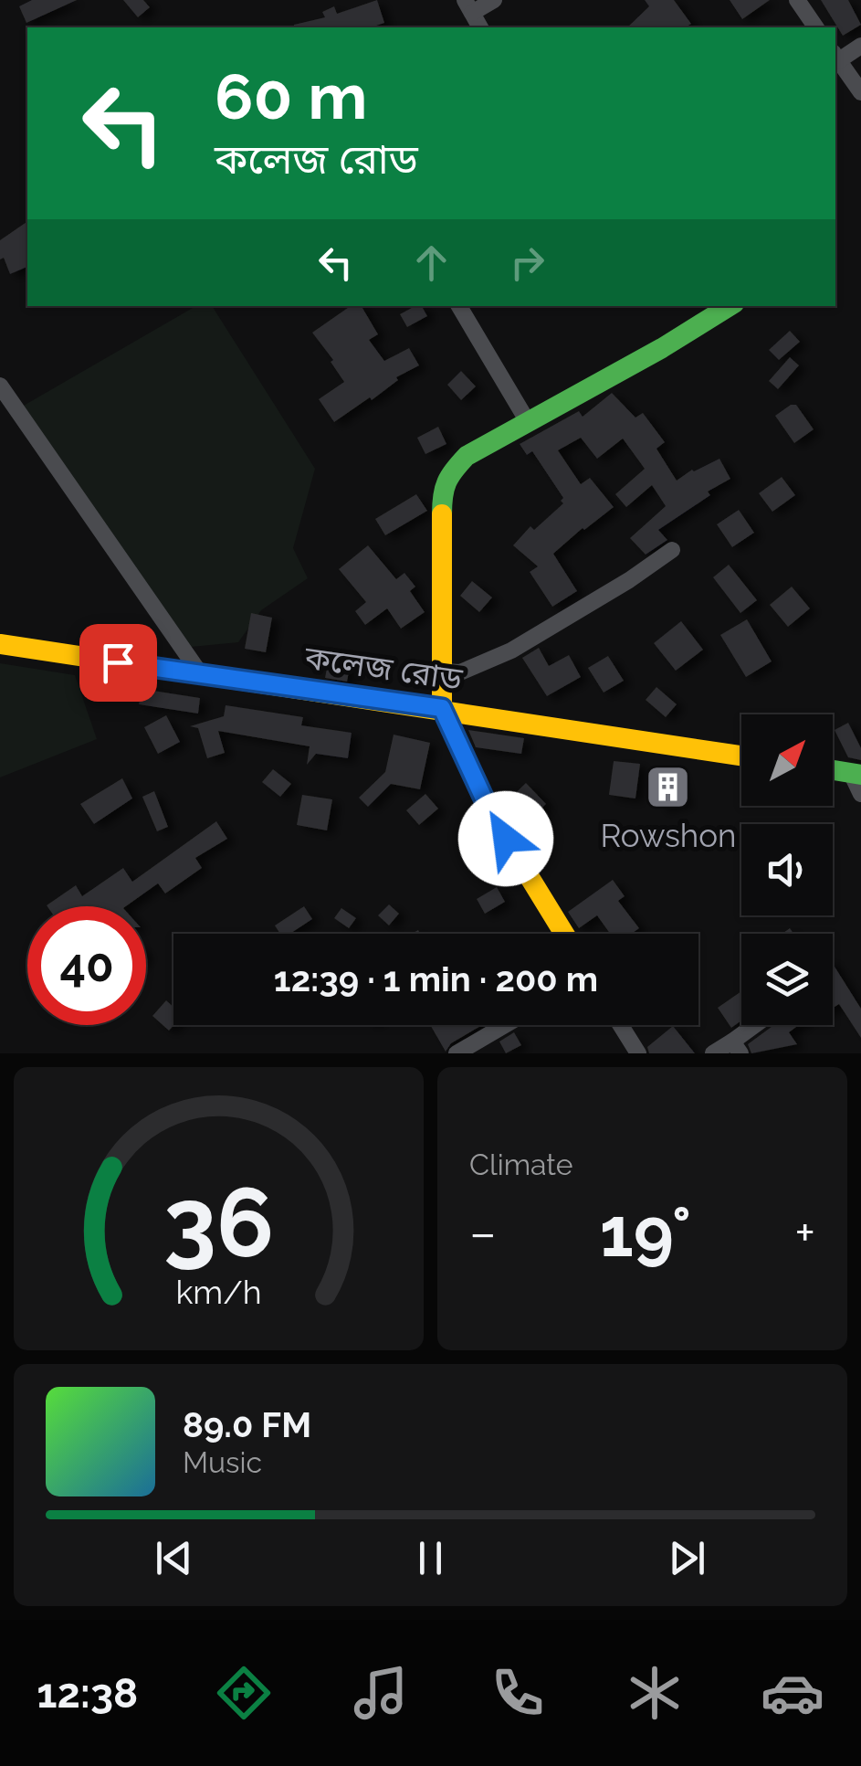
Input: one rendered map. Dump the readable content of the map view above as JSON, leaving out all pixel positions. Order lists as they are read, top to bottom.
{
  "streets": {
    "street": ["কলেজ রোড"]
  },
  "places": {
    "building": ["Rowshon"]
  },
  "north": "top right",
  "page": {
    "turn": ["60 m", "কলেজ রোড"],
    "limit": "40",
    "trip": "12:39 · 1 min · 200 m",
    "tile": "Climate",
    "heat": ["−", "19°", "+"],
    "song": ["89.0 FM", "Music"],
    "tabs": "12:38",
    "gauge": ["36", "km/h"]
  }
}
